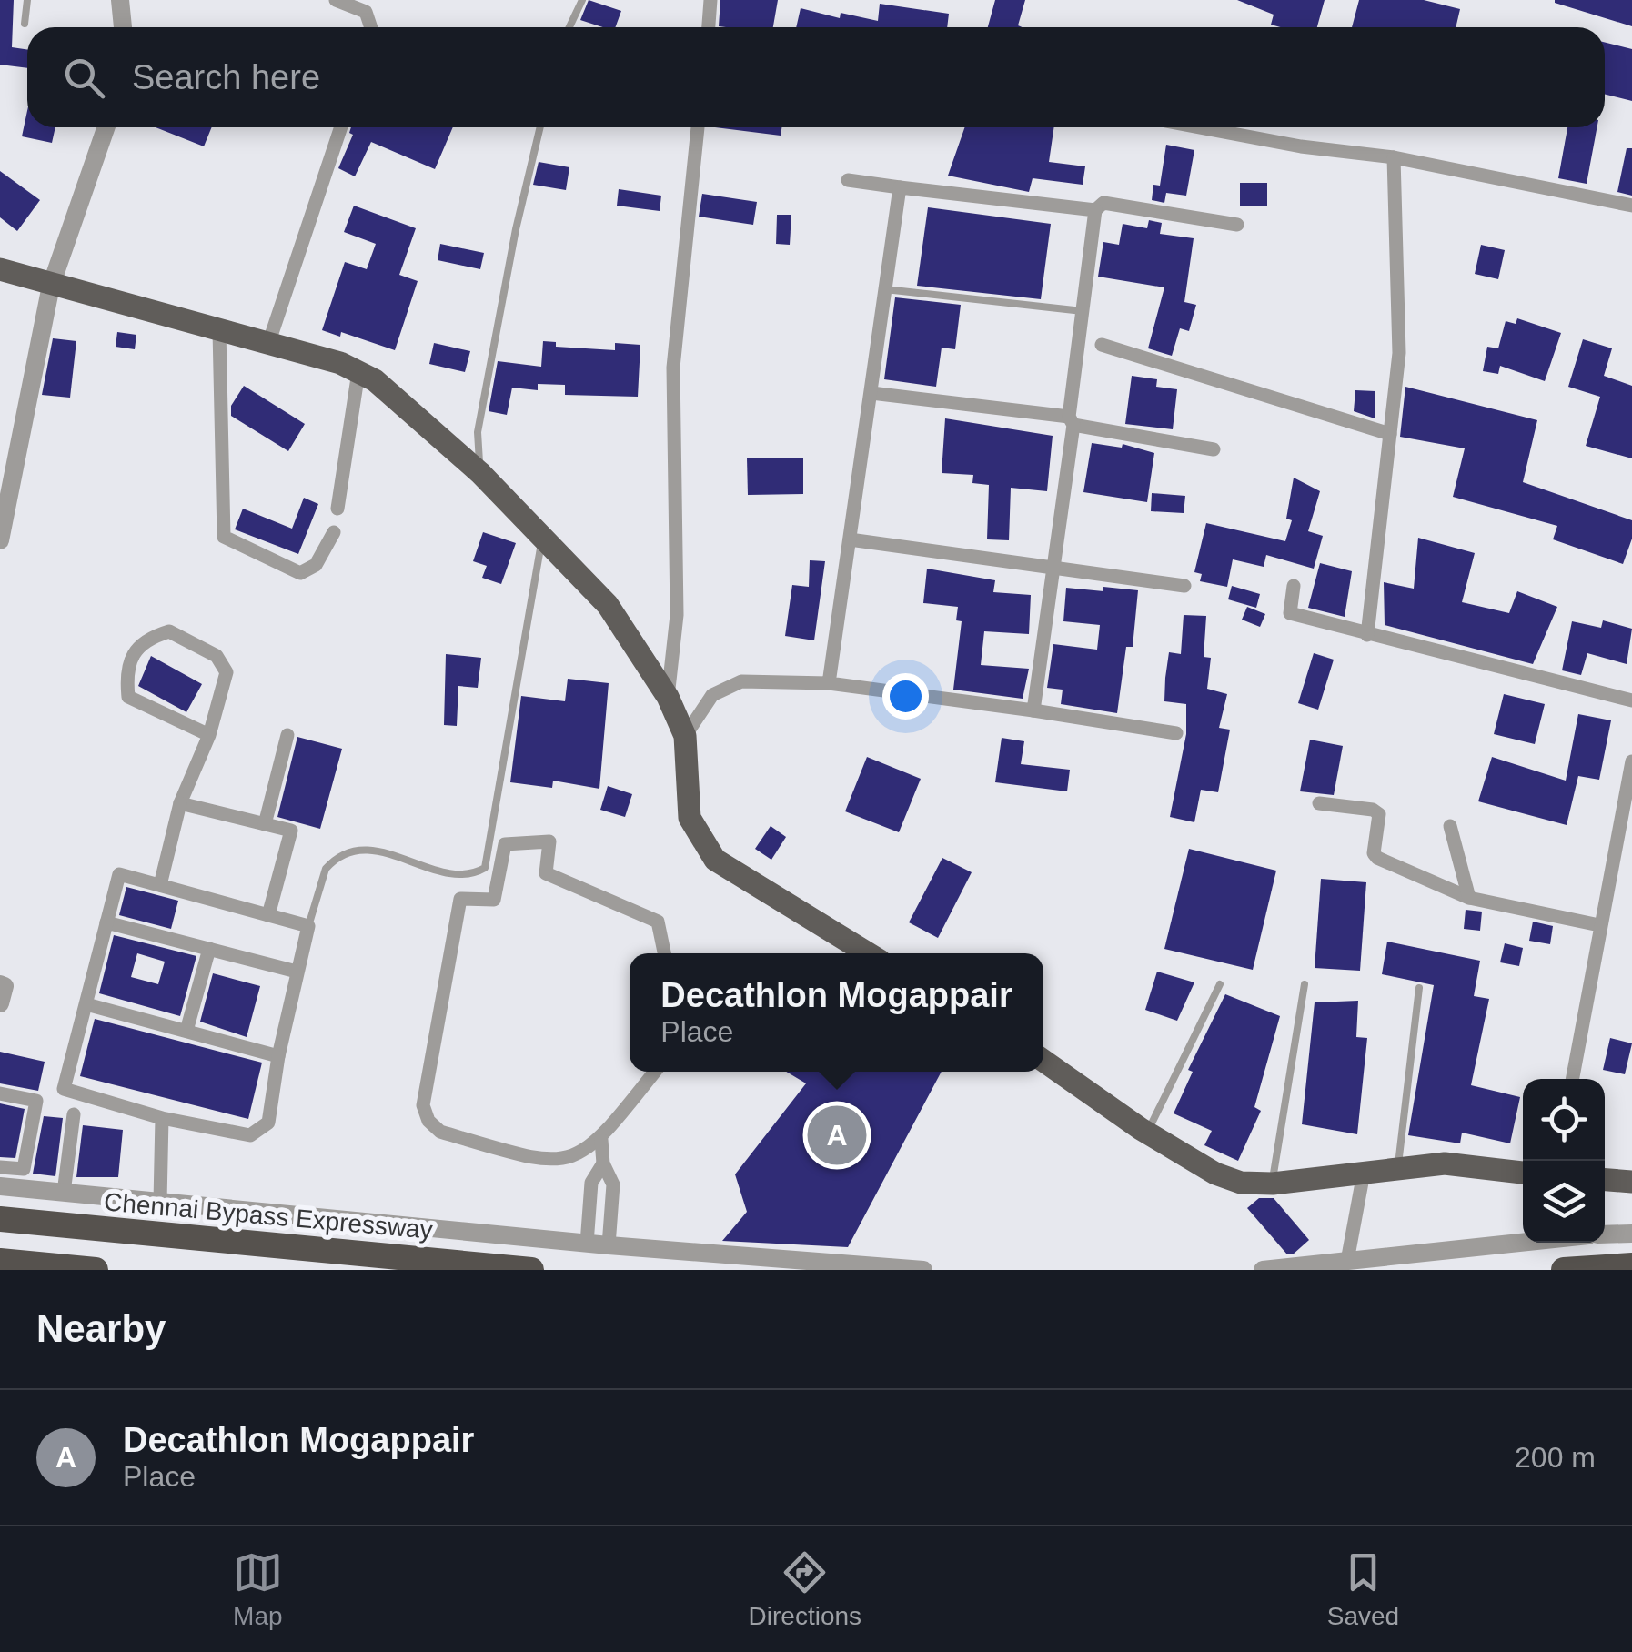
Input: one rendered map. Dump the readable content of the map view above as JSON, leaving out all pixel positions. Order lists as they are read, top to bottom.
{
  "streets": {
    "highway": ["Chennai Bypass Expressway"]
  },
  "page": {
    "search": "Search here",
    "popup": ["Decathlon Mogappair", "Place"],
    "pins": "A",
    "heading": "Nearby",
    "list": [
      {
        "mark": "A",
        "name": "Decathlon Mogappair",
        "note": "Place",
        "value": "200 m"
      }
    ],
    "nav": ["Map", "Directions", "Saved"]
  }
}
